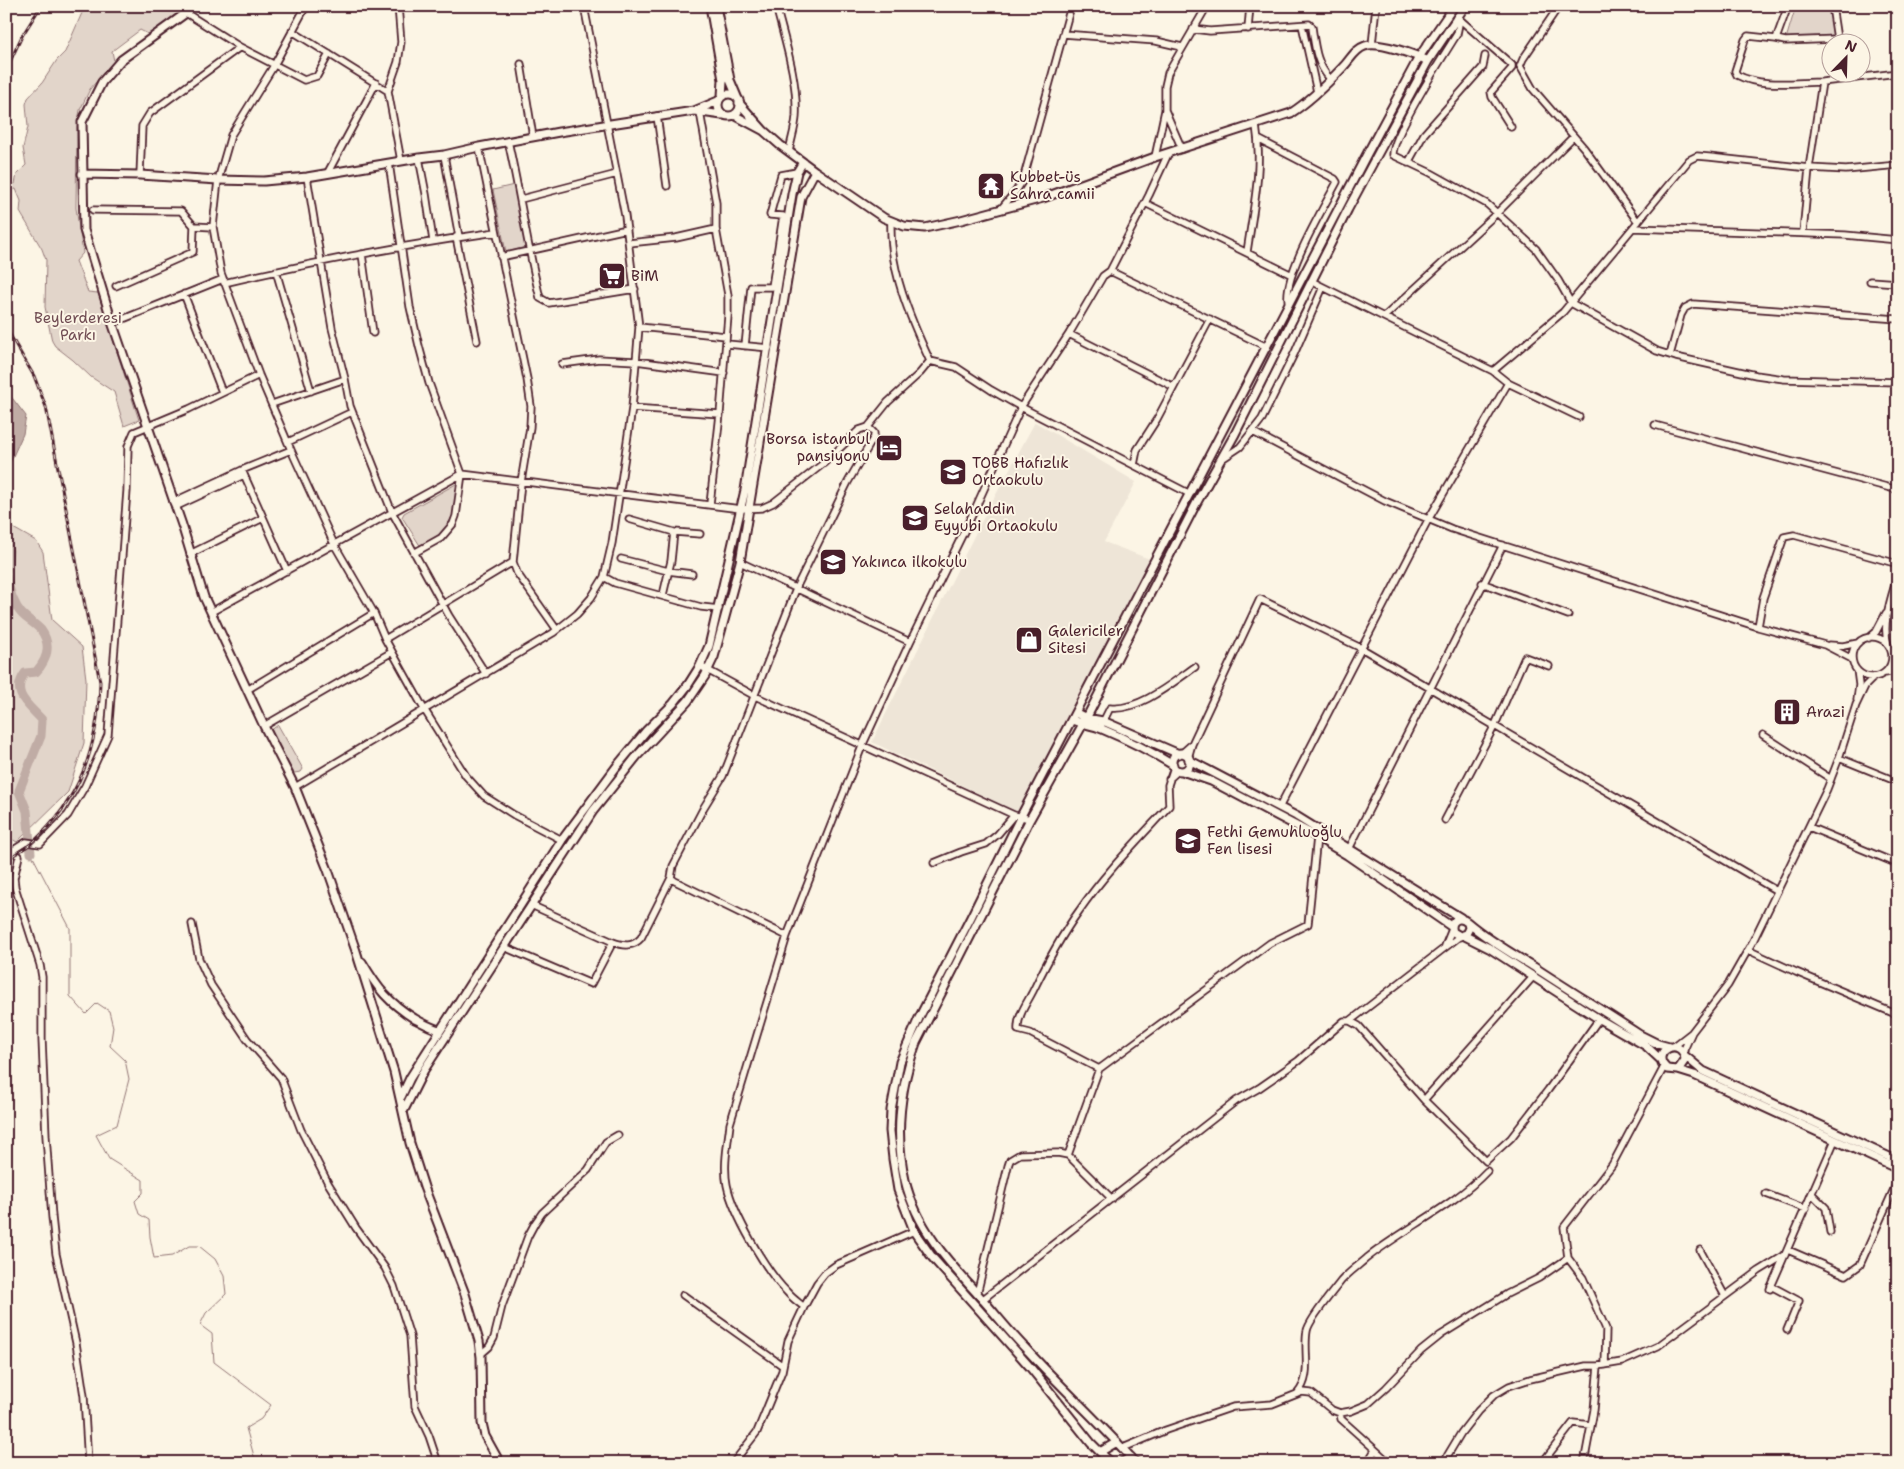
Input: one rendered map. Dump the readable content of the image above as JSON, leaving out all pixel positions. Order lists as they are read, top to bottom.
{
  "parks": ["Beylerderesi Parkı"],
  "places": {
    "temple": ["Kubbet-üs Sahra camii"],
    "supermarket": ["BiM"],
    "hotel": ["Borsa istanbul pansiyonu"],
    "school or university": [
      "TOBB Hafızlık Ortaokulu",
      "Selahaddin Eyyubi Ortaokulu",
      "Yakınca ilkokulu",
      "Fethi Gemuhluoğlu Fen lisesi"
    ],
    "shop": ["Galericiler Sitesi"],
    "building": ["Arazi"]
  },
  "north": "top right"
}
